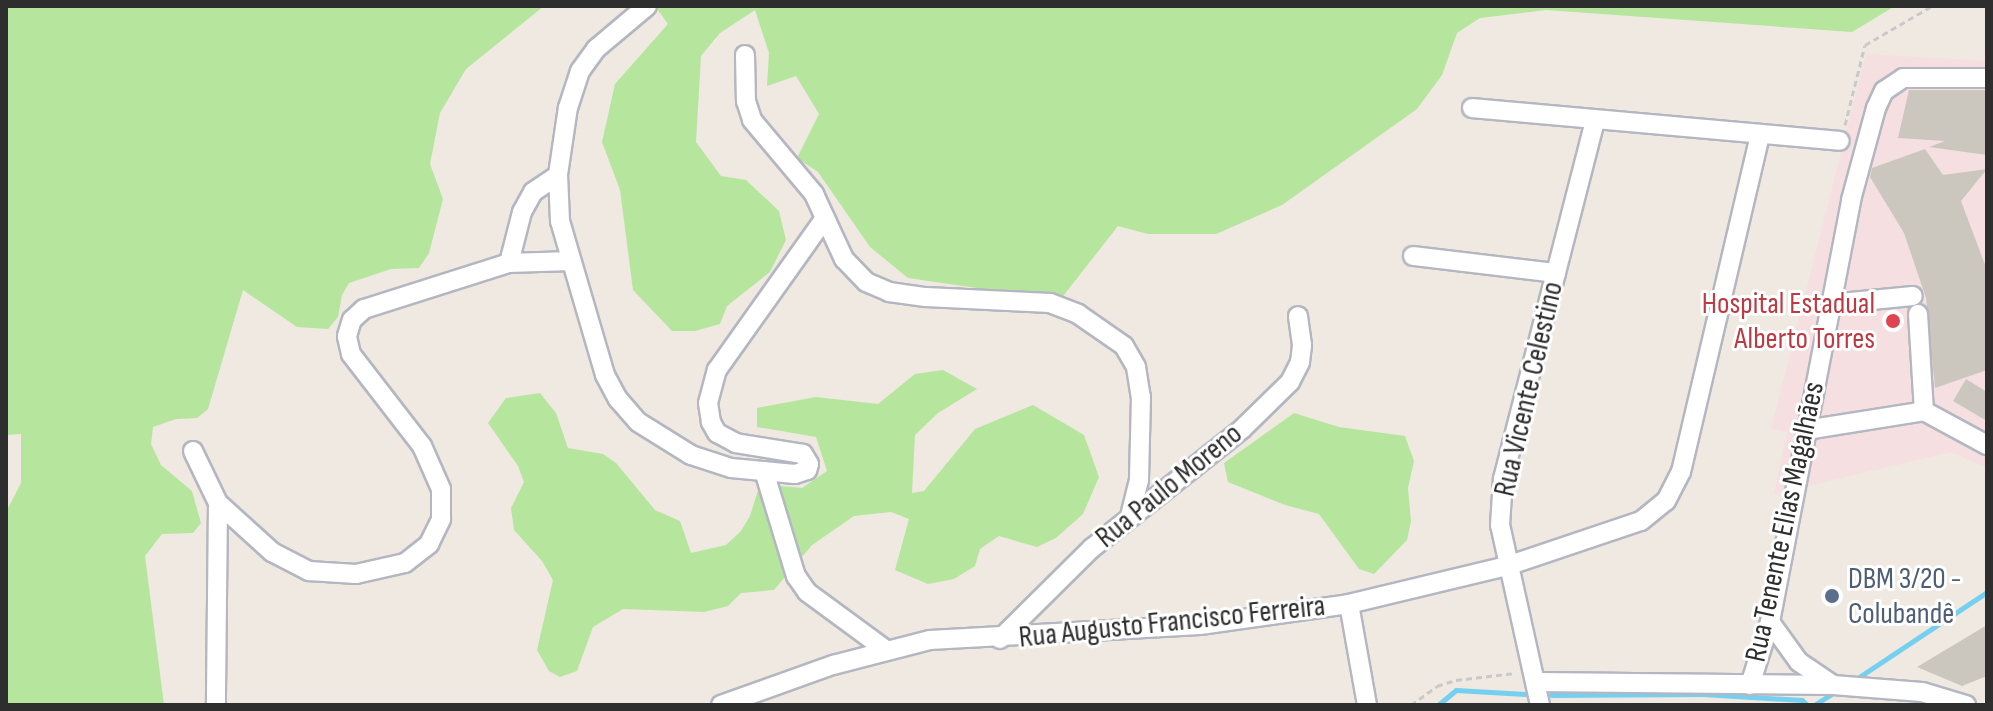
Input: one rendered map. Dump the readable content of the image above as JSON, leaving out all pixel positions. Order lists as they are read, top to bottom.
{
  "streets": {
    "street": [
      "Rua Vicente Celestino",
      "Rua Paulo Moreno",
      "Rua Tenente Elias Magalhães",
      "Rua Augusto Francisco Ferreira"
    ]
  },
  "crossings": [
    ["Rua Vicente Celestino", "Rua Augusto Francisco Ferreira"],
    ["Rua Paulo Moreno", "Rua Augusto Francisco Ferreira"]
  ],
  "places": ["Hospital Estadual Alberto Torres", "DBM 3/20 - Colubandê"]
}
